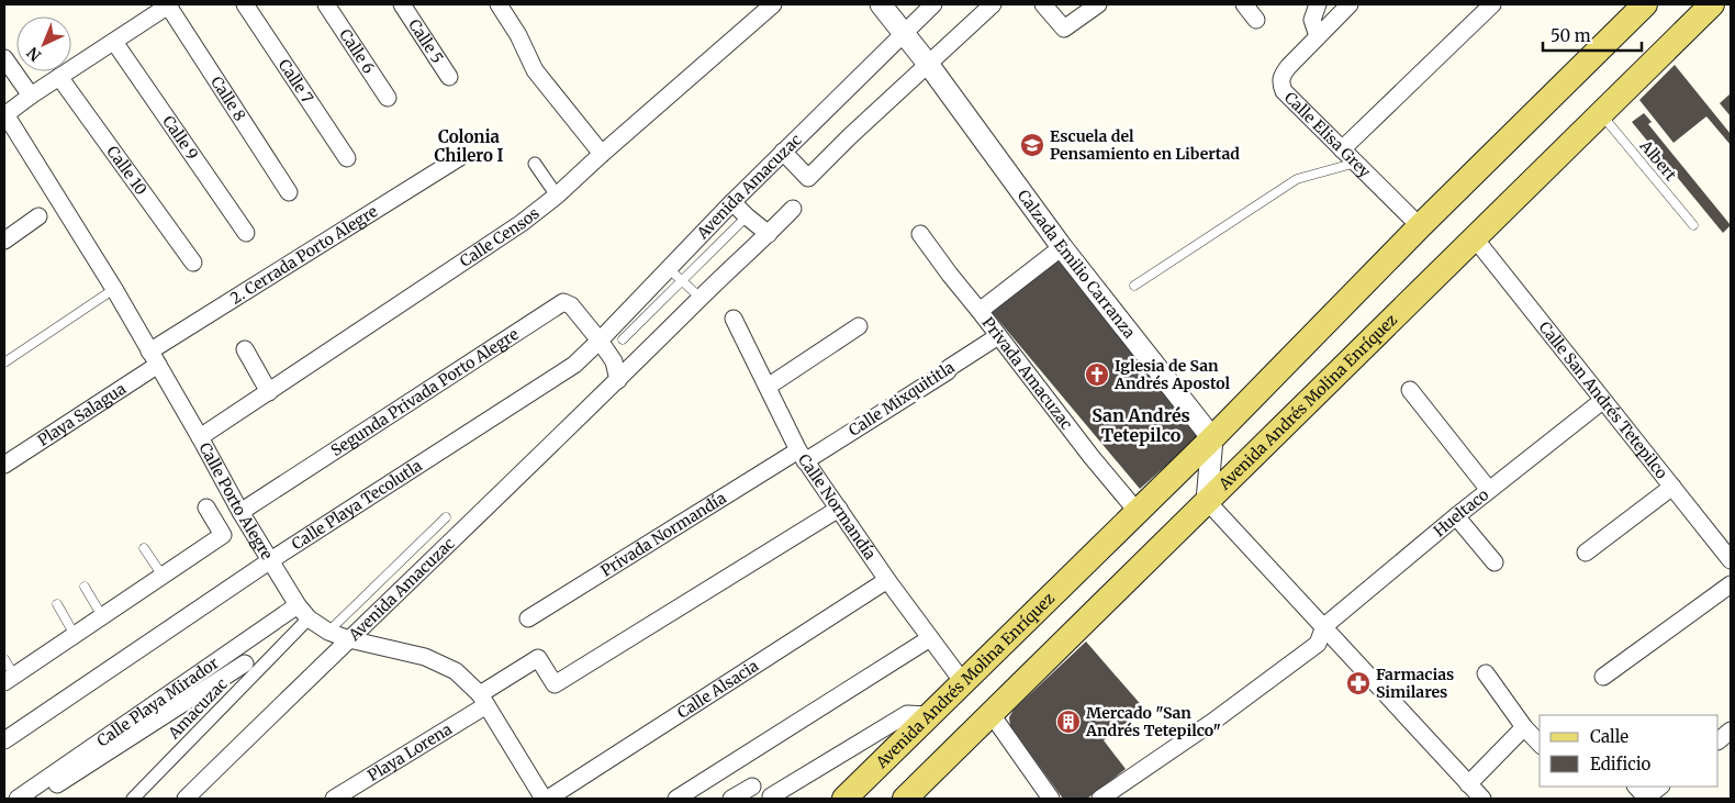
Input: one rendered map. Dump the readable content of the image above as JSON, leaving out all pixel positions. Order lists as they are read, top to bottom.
{
  "streets": {
    "main road": ["Avenida Andrés Molina Enríquez"],
    "street": [
      "Calle 5",
      "Calle 6",
      "Calle 7",
      "Calle 8",
      "Calle Elisa Grey",
      "Calle 9",
      "Calle 10",
      "Avenida Amacuzac",
      "Calle Censos",
      "2. Cerrada Porto Alegre",
      "Calzada Emilio Carranza",
      "Privada Amacuzac",
      "Segunda Privada Porto Alegre",
      "Calle Mixquititla",
      "Calle San Andrés Tetepilco",
      "Playa Salagua",
      "Calle Porto Alegre",
      "Calle Playa Tecolutla",
      "Calle Normandía",
      "Hueltaco",
      "Privada Normandía",
      "Calle Alsacia",
      "Calle Playa Mirador",
      "Amacuzac",
      "Playa Lorena"
    ],
    "lane": ["Albert"]
  },
  "crossings": [
    ["Calle Elisa Grey", "Avenida Andrés Molina Enríquez"],
    ["Albert", "Avenida Andrés Molina Enríquez"],
    ["Avenida Amacuzac", "Calzada Emilio Carranza"],
    ["Avenida Amacuzac", "Segunda Privada Porto Alegre"],
    ["Avenida Amacuzac", "Calle Porto Alegre"],
    ["Avenida Amacuzac", "Calle Playa Tecolutla"],
    ["Calle Censos", "Calle Porto Alegre"],
    ["2. Cerrada Porto Alegre", "Playa Salagua"],
    ["2. Cerrada Porto Alegre", "Calle Porto Alegre"],
    ["Calzada Emilio Carranza", "Avenida Andrés Molina Enríquez"],
    ["Privada Amacuzac", "Calle Mixquititla"],
    ["Privada Amacuzac", "Avenida Andrés Molina Enríquez"],
    ["Segunda Privada Porto Alegre", "Calle Porto Alegre"],
    ["Segunda Privada Porto Alegre", "Calle Playa Tecolutla"],
    ["Calle Mixquititla", "Calle Normandía"],
    ["Calle Mixquititla", "Privada Normandía"],
    ["Calle San Andrés Tetepilco", "Avenida Andrés Molina Enríquez"],
    ["Calle San Andrés Tetepilco", "Hueltaco"],
    ["Avenida Andrés Molina Enríquez", "Calle Normandía"],
    ["Playa Salagua", "Calle Porto Alegre"],
    ["Calle Porto Alegre", "Calle Playa Tecolutla"],
    ["Calle Porto Alegre", "Calle Alsacia"],
    ["Calle Porto Alegre", "Calle Playa Mirador"],
    ["Calle Porto Alegre", "Amacuzac"],
    ["Calle Porto Alegre", "Playa Lorena"],
    ["Calle Normandía", "Privada Normandía"],
    ["Calle Normandía", "Calle Alsacia"],
    ["Calle Normandía", "Playa Lorena"]
  ],
  "districts": ["Colonia Chilero I", "San Andrés Tetepilco"],
  "places": {
    "school or university": ["Escuela del Pensamiento en Libertad"],
    "church": ["Iglesia de San Andrés Apostol"],
    "pharmacy": ["Farmacias Similares"],
    "building": ["Mercado \"San Andrés Tetepilco\""]
  },
  "legend": ["Calle", "Edificio"],
  "scale_bar": "50 m",
  "north": "bottom left"
}
